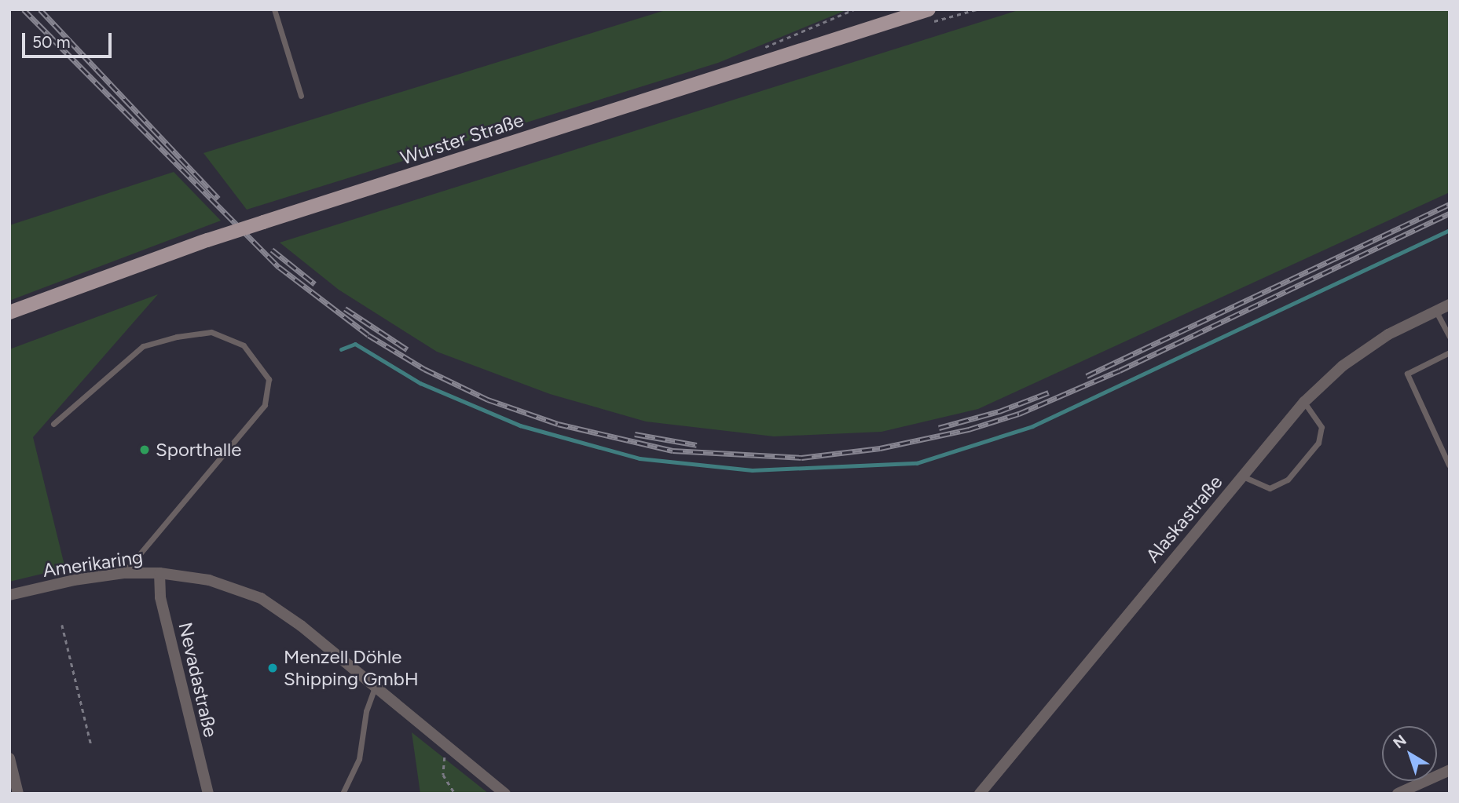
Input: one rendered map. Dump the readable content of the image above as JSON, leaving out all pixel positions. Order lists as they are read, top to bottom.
{
  "streets": {
    "main road": ["Wurster Straße"],
    "street": ["Alaskastraße", "Amerikaring", "Nevadastraße"]
  },
  "crossings": [
    ["Amerikaring", "Nevadastraße"]
  ],
  "places": ["Sporthalle", "Menzell Döhle Shipping GmbH"],
  "scale_bar": "50 m",
  "north": "top left"
}
